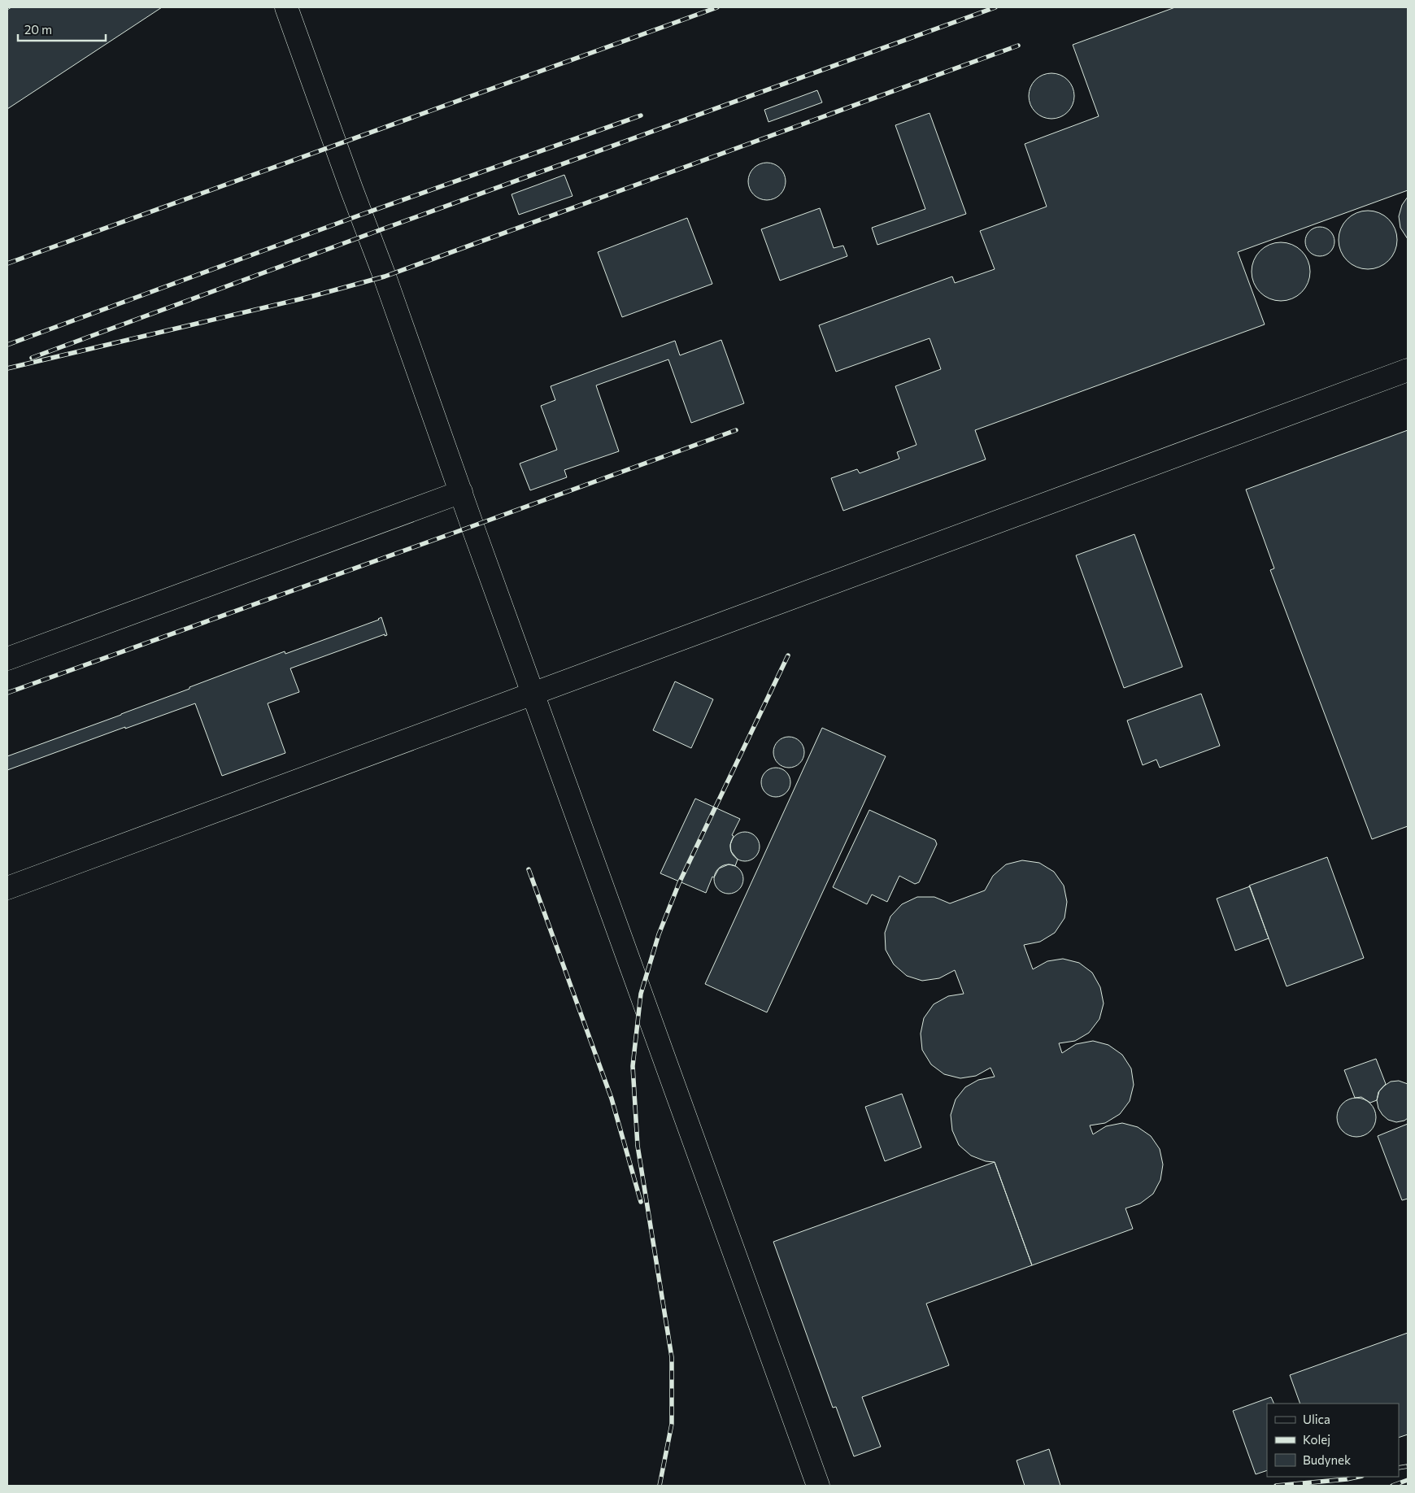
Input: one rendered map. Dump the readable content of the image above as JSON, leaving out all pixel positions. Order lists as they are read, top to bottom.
{
  "legend": ["Ulica", "Kolej", "Budynek"],
  "scale_bar": "20 m"
}
